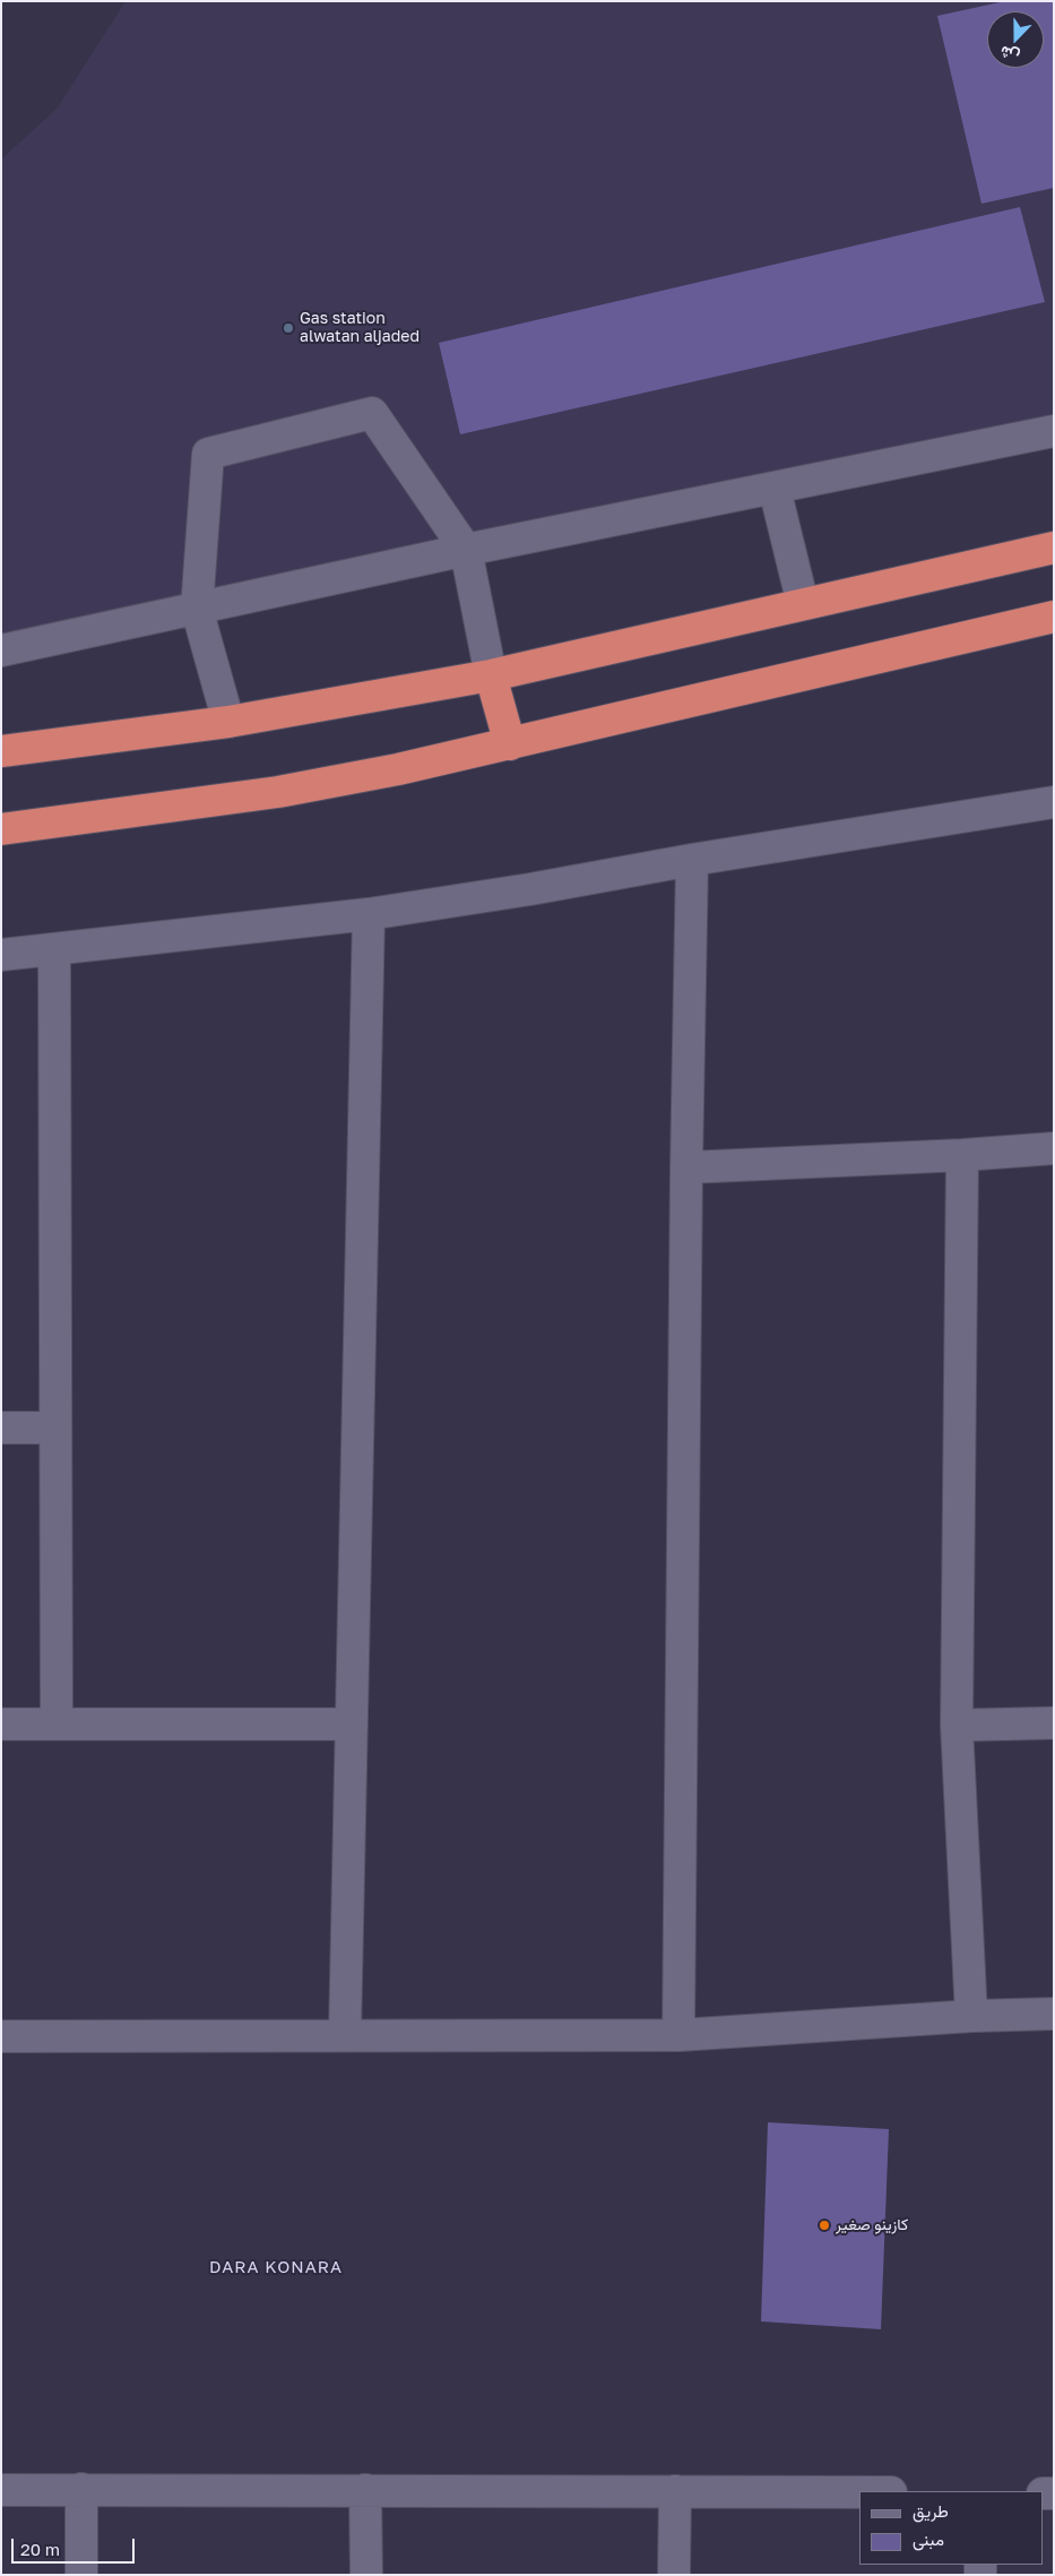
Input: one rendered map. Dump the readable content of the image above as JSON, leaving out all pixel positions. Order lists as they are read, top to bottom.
{
  "districts": ["DARA KONARA"],
  "places": ["Gas station alwatan aljaded", "كازينو صغير"],
  "legend": ["طريق", "مبنى"],
  "scale_bar": "20 m",
  "north": "bottom"
}
